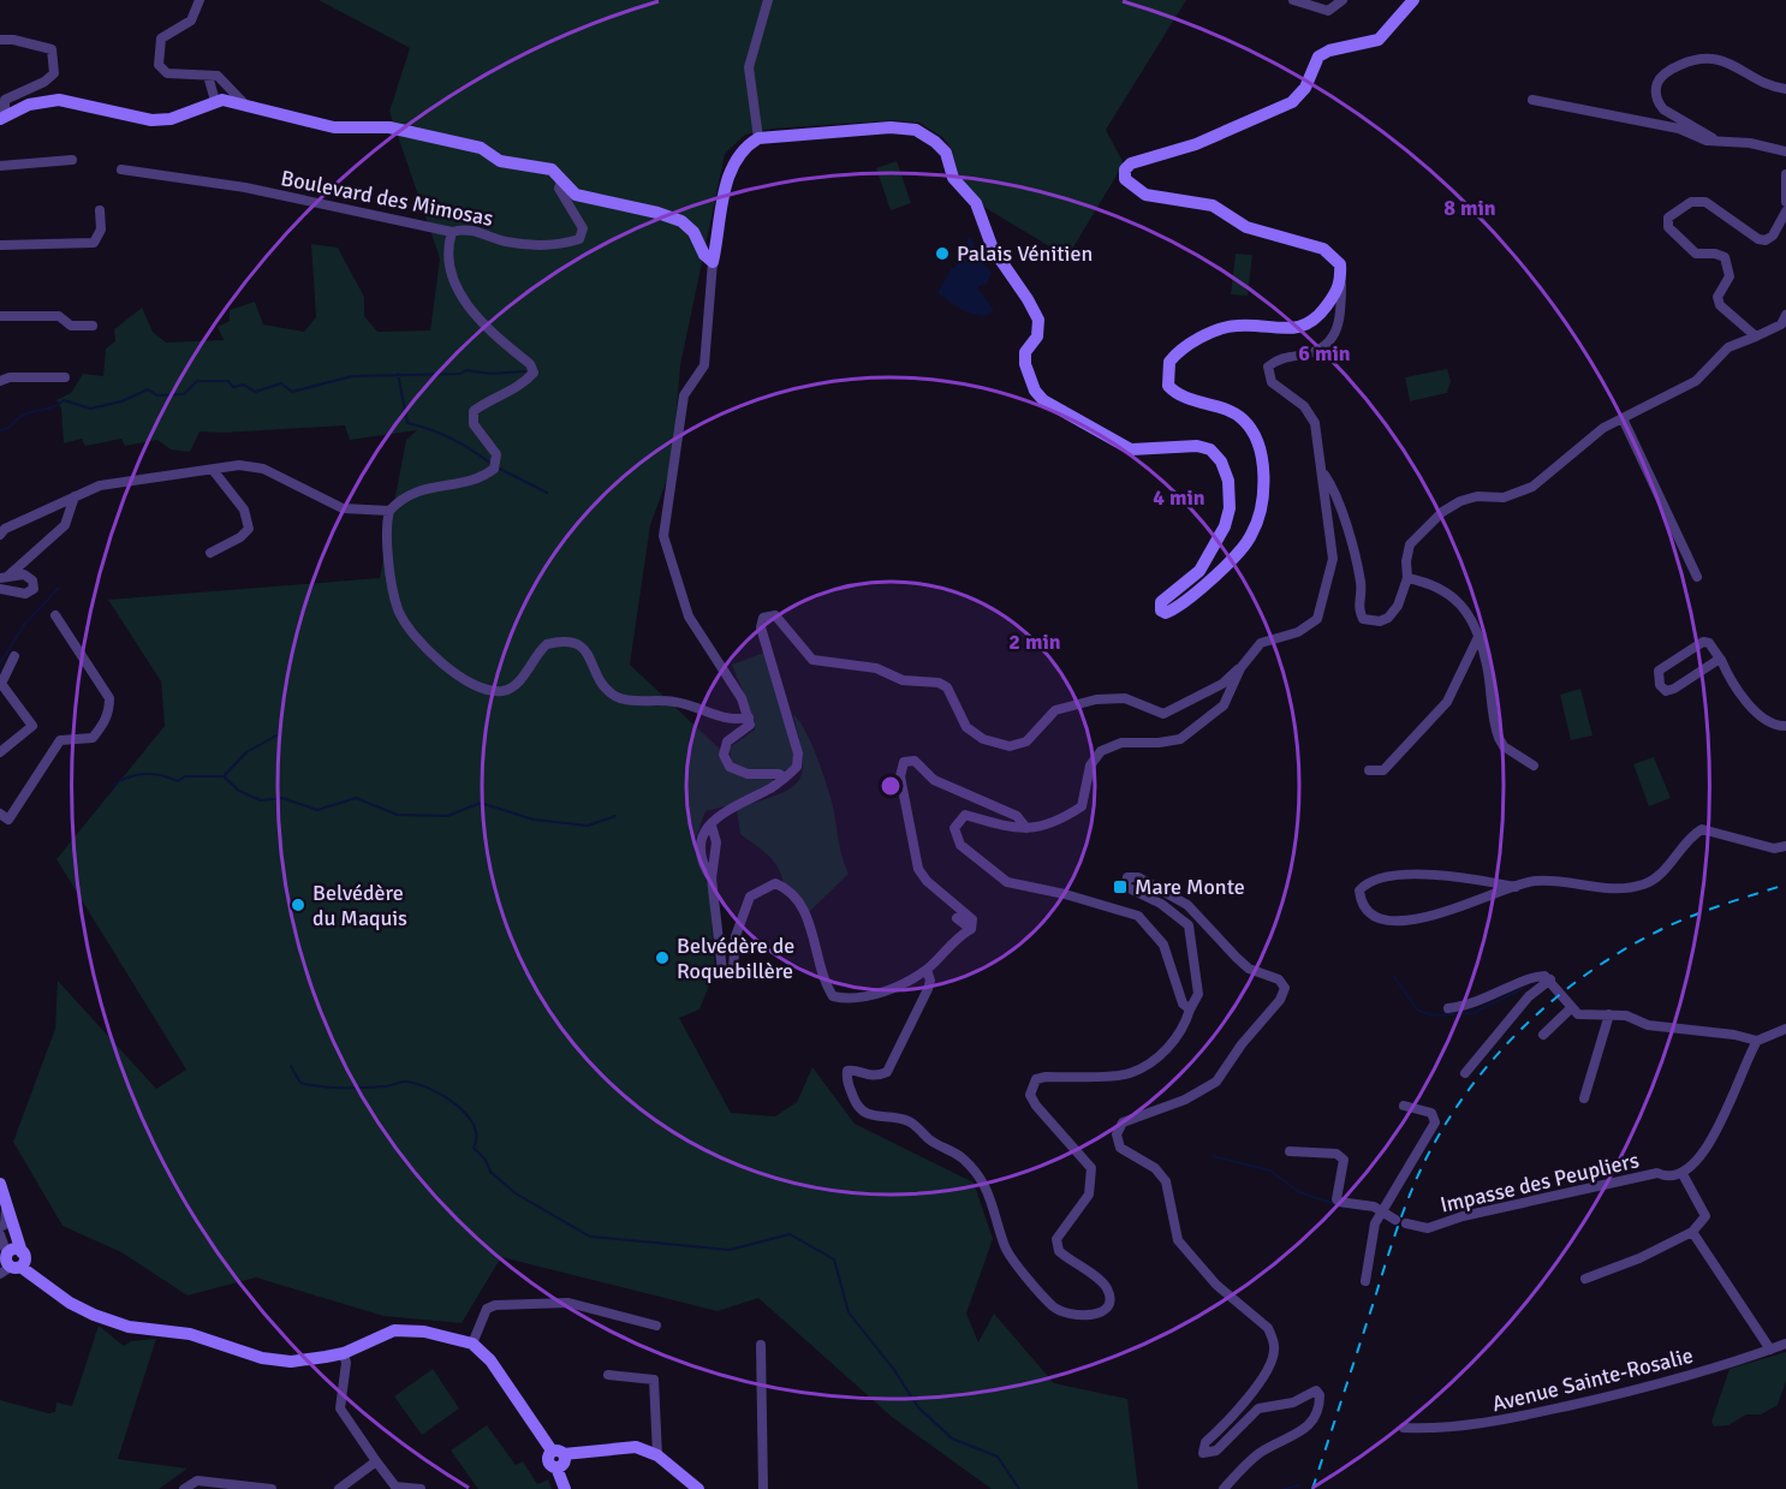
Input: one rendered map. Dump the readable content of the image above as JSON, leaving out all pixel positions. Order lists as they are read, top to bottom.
{
  "streets": {
    "street": ["Boulevard des Mimosas", "Impasse des Peupliers", "Avenue Sainte-Rosalie"]
  },
  "places": {
    "other": ["Palais Vénitien", "Belvédère du Maquis", "Belvédère de Roquebillère"],
    "transit": ["Mare Monte"]
  },
  "rings": [
    "8 min",
    "6 min",
    "4 min",
    "2 min"
  ]
}
